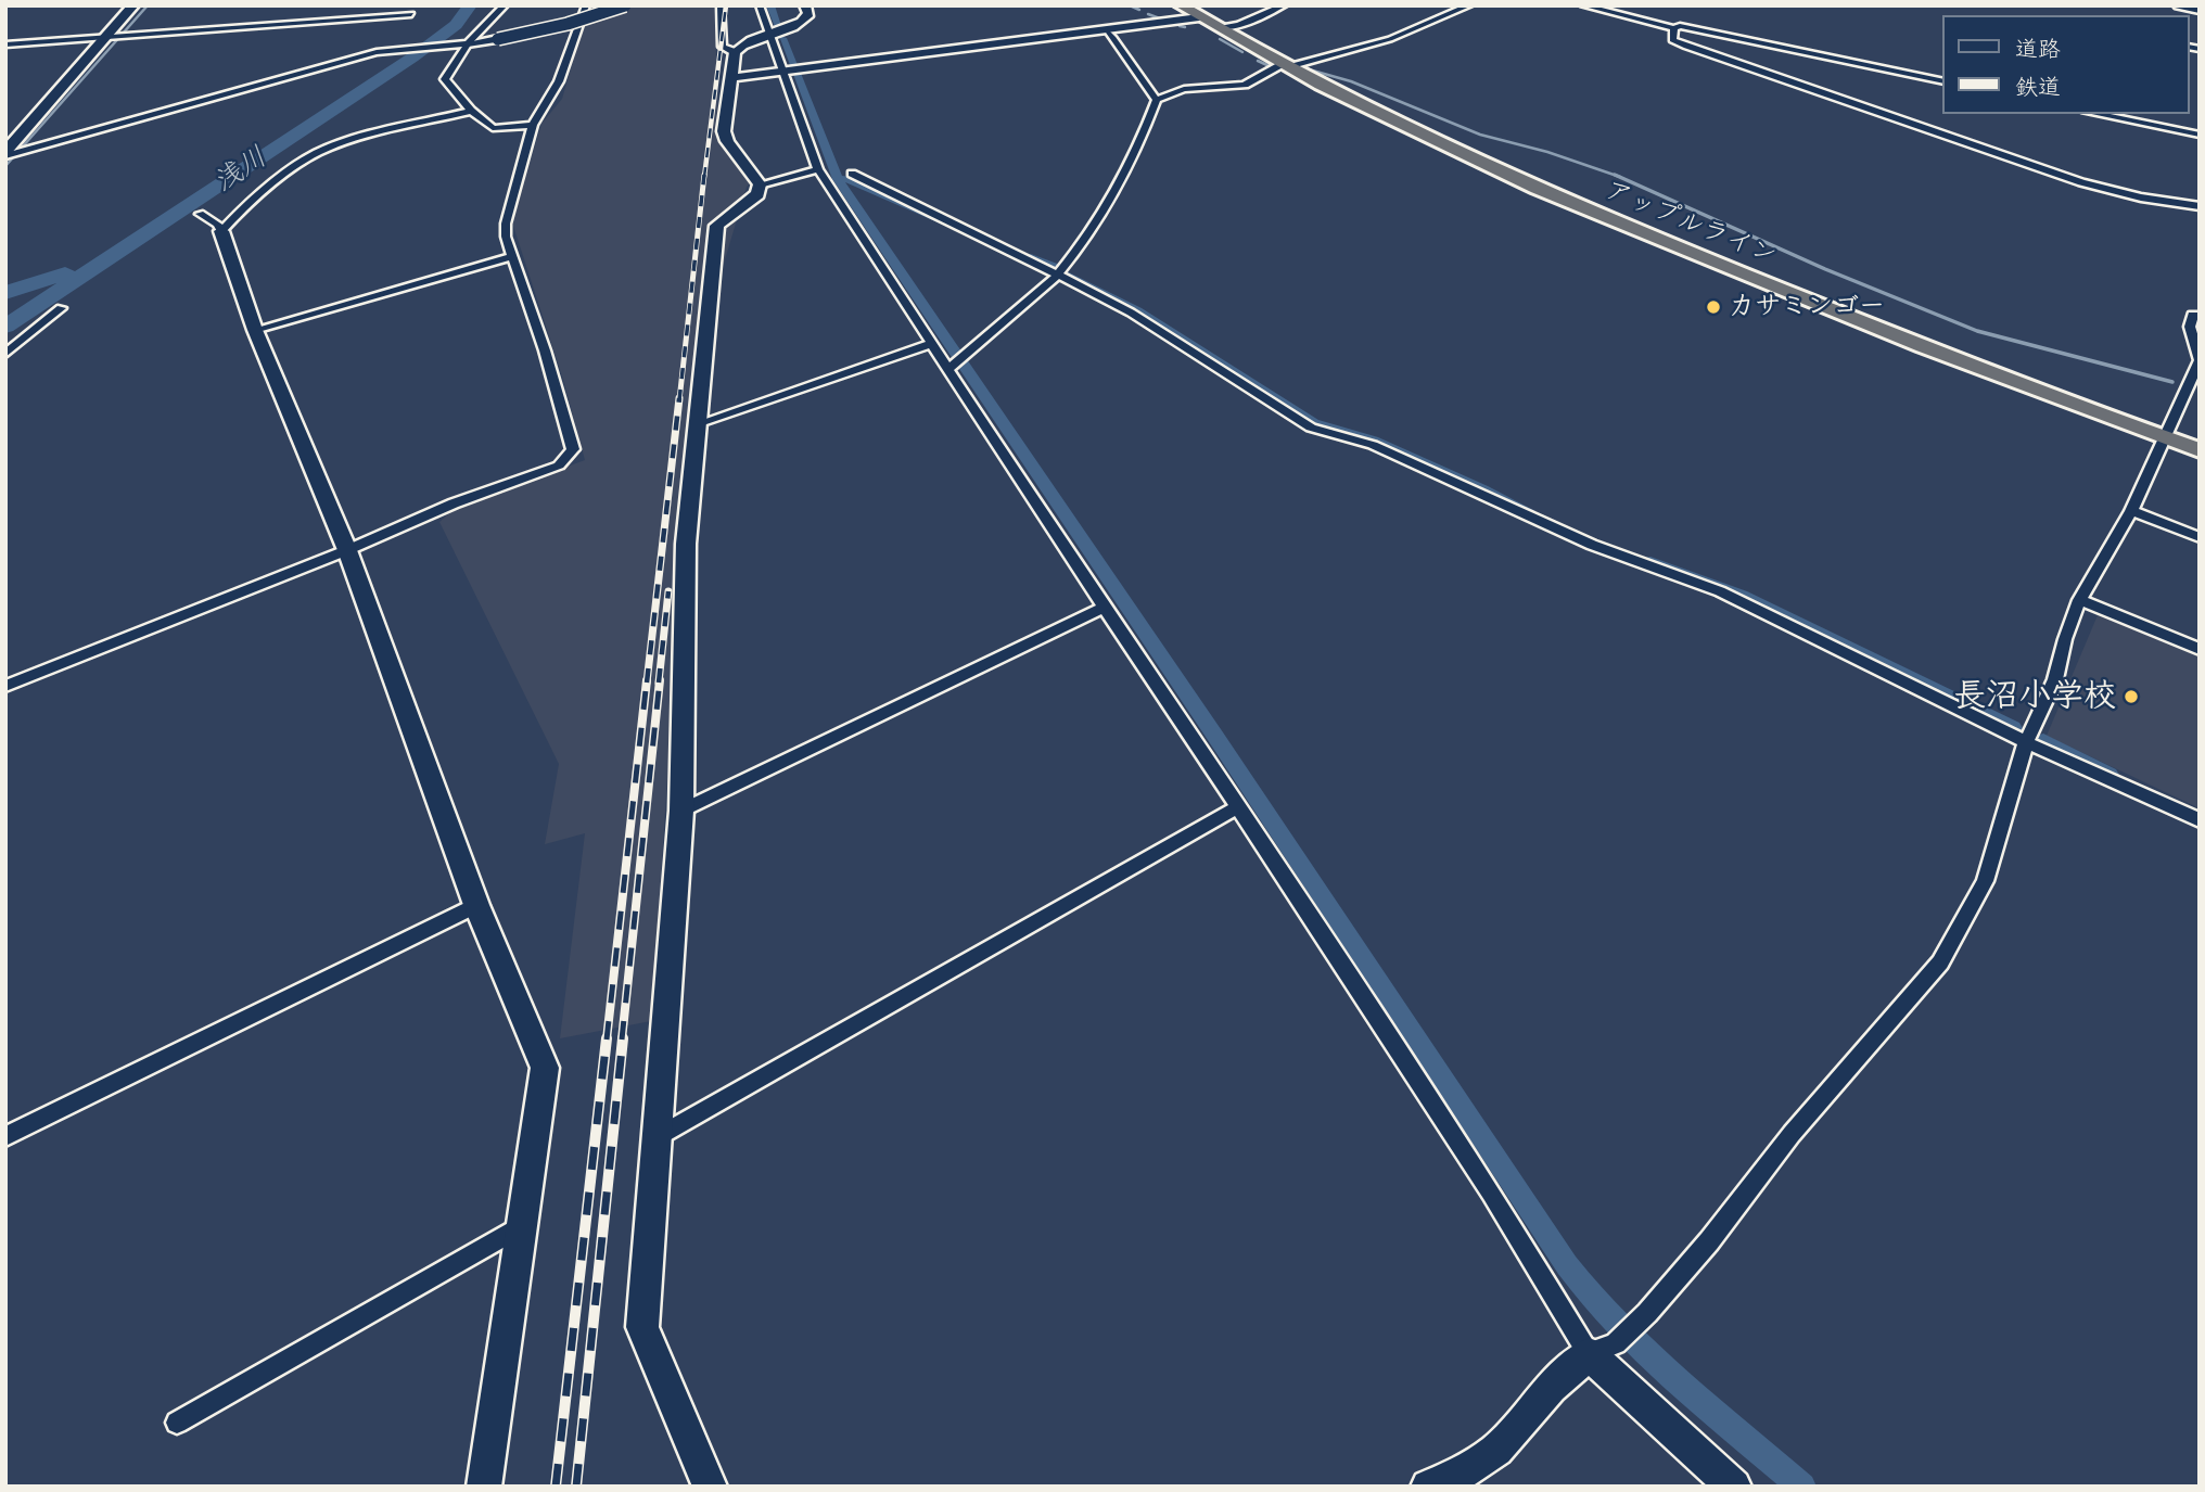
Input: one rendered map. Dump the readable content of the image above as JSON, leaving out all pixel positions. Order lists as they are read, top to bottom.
{
  "streets": {
    "highway": ["アップルライン"]
  },
  "water": ["浅川"],
  "places": ["カサミンゴー", "長沼小学校"],
  "legend": ["道路", "鉄道"]
}
